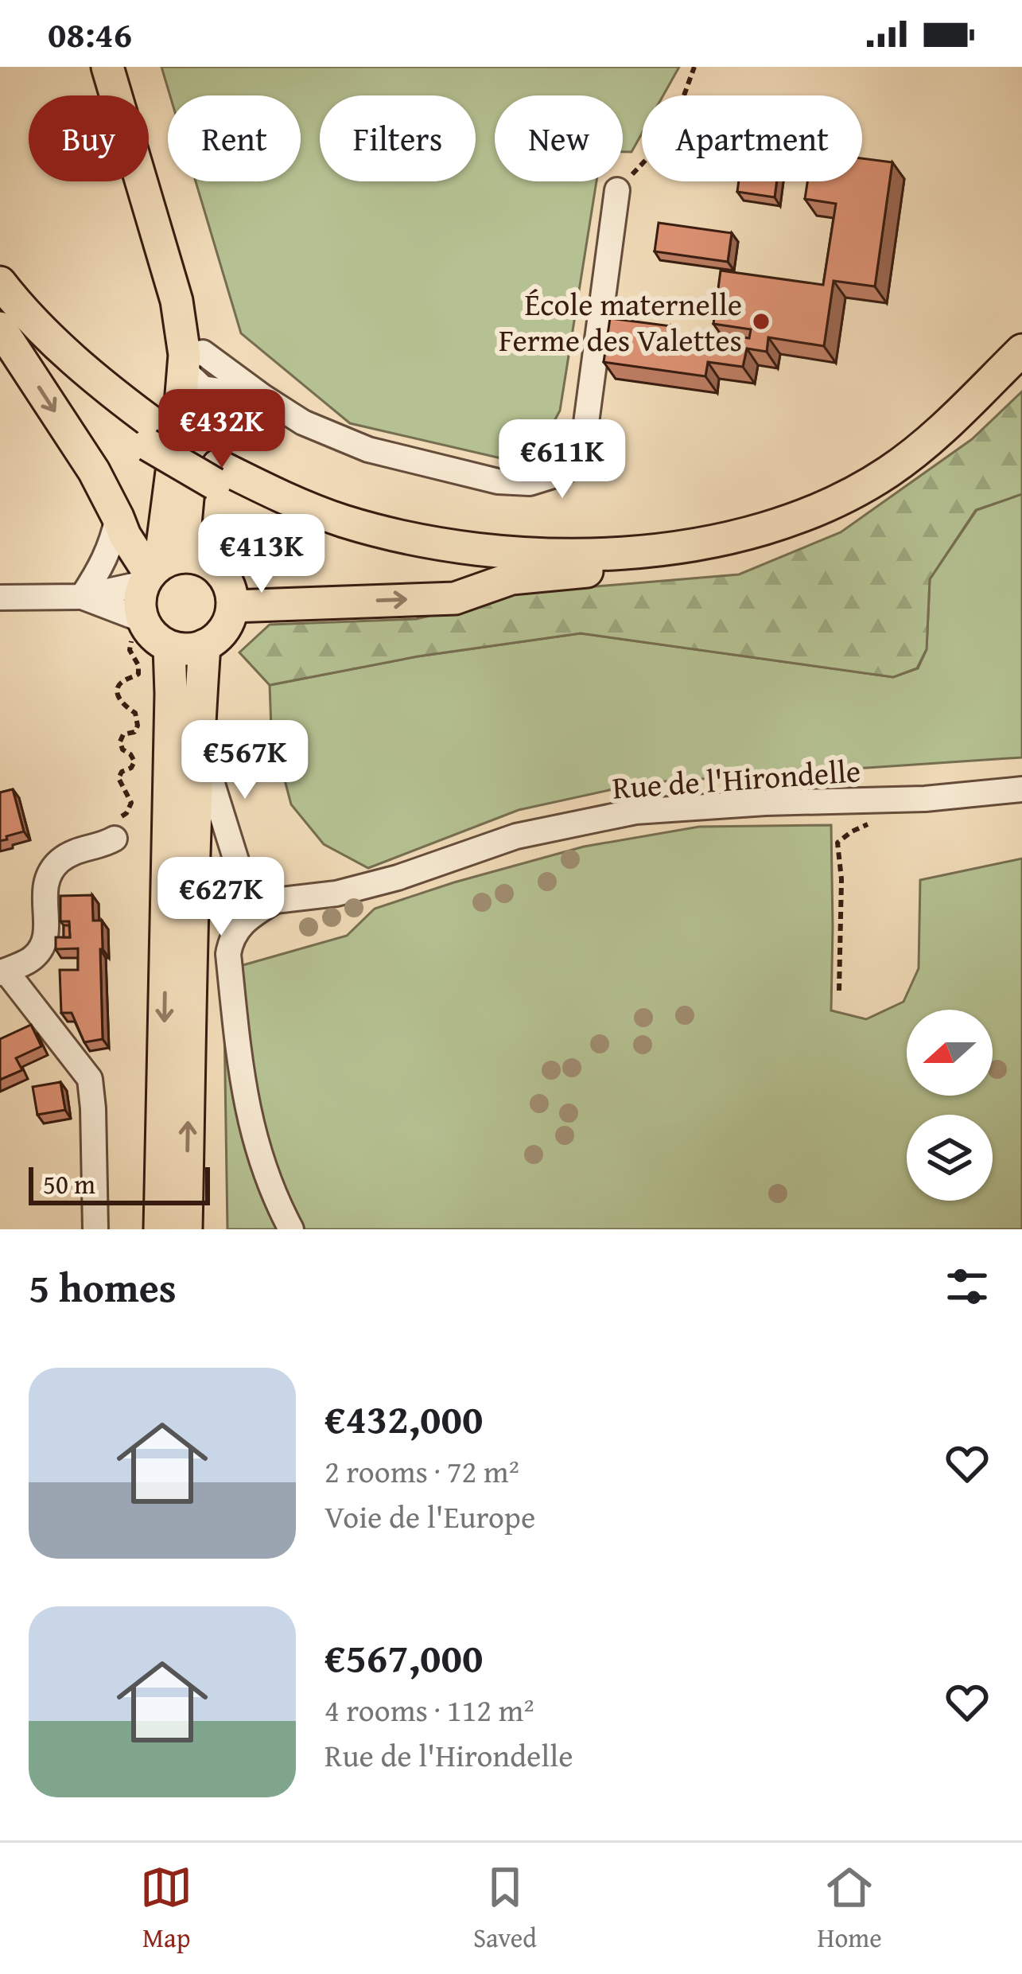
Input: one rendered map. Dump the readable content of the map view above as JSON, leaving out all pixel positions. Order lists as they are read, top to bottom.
{
  "streets": {
    "street": ["Rue de l'Hirondelle"]
  },
  "places": ["École maternelle Ferme des Valettes"],
  "scale_bar": "50 m",
  "north": "left",
  "page": {
    "status": "08:46",
    "chip": [
      "Buy",
      "Rent",
      "Filters",
      "New",
      "Apartment"
    ],
    "price": [
      "€432K",
      "€611K",
      "€413K",
      "€567K",
      "€627K"
    ],
    "scale": "50 m",
    "heading": "5 homes",
    "list": [
      {
        "name": "€432,000",
        "note": "2 rooms · 72 m² · Voie de l'Europe"
      },
      {
        "name": "€567,000",
        "note": "4 rooms · 112 m² · Rue de l'Hirondelle"
      }
    ],
    "tabs": ["Map", "Saved", "Home"]
  }
}
